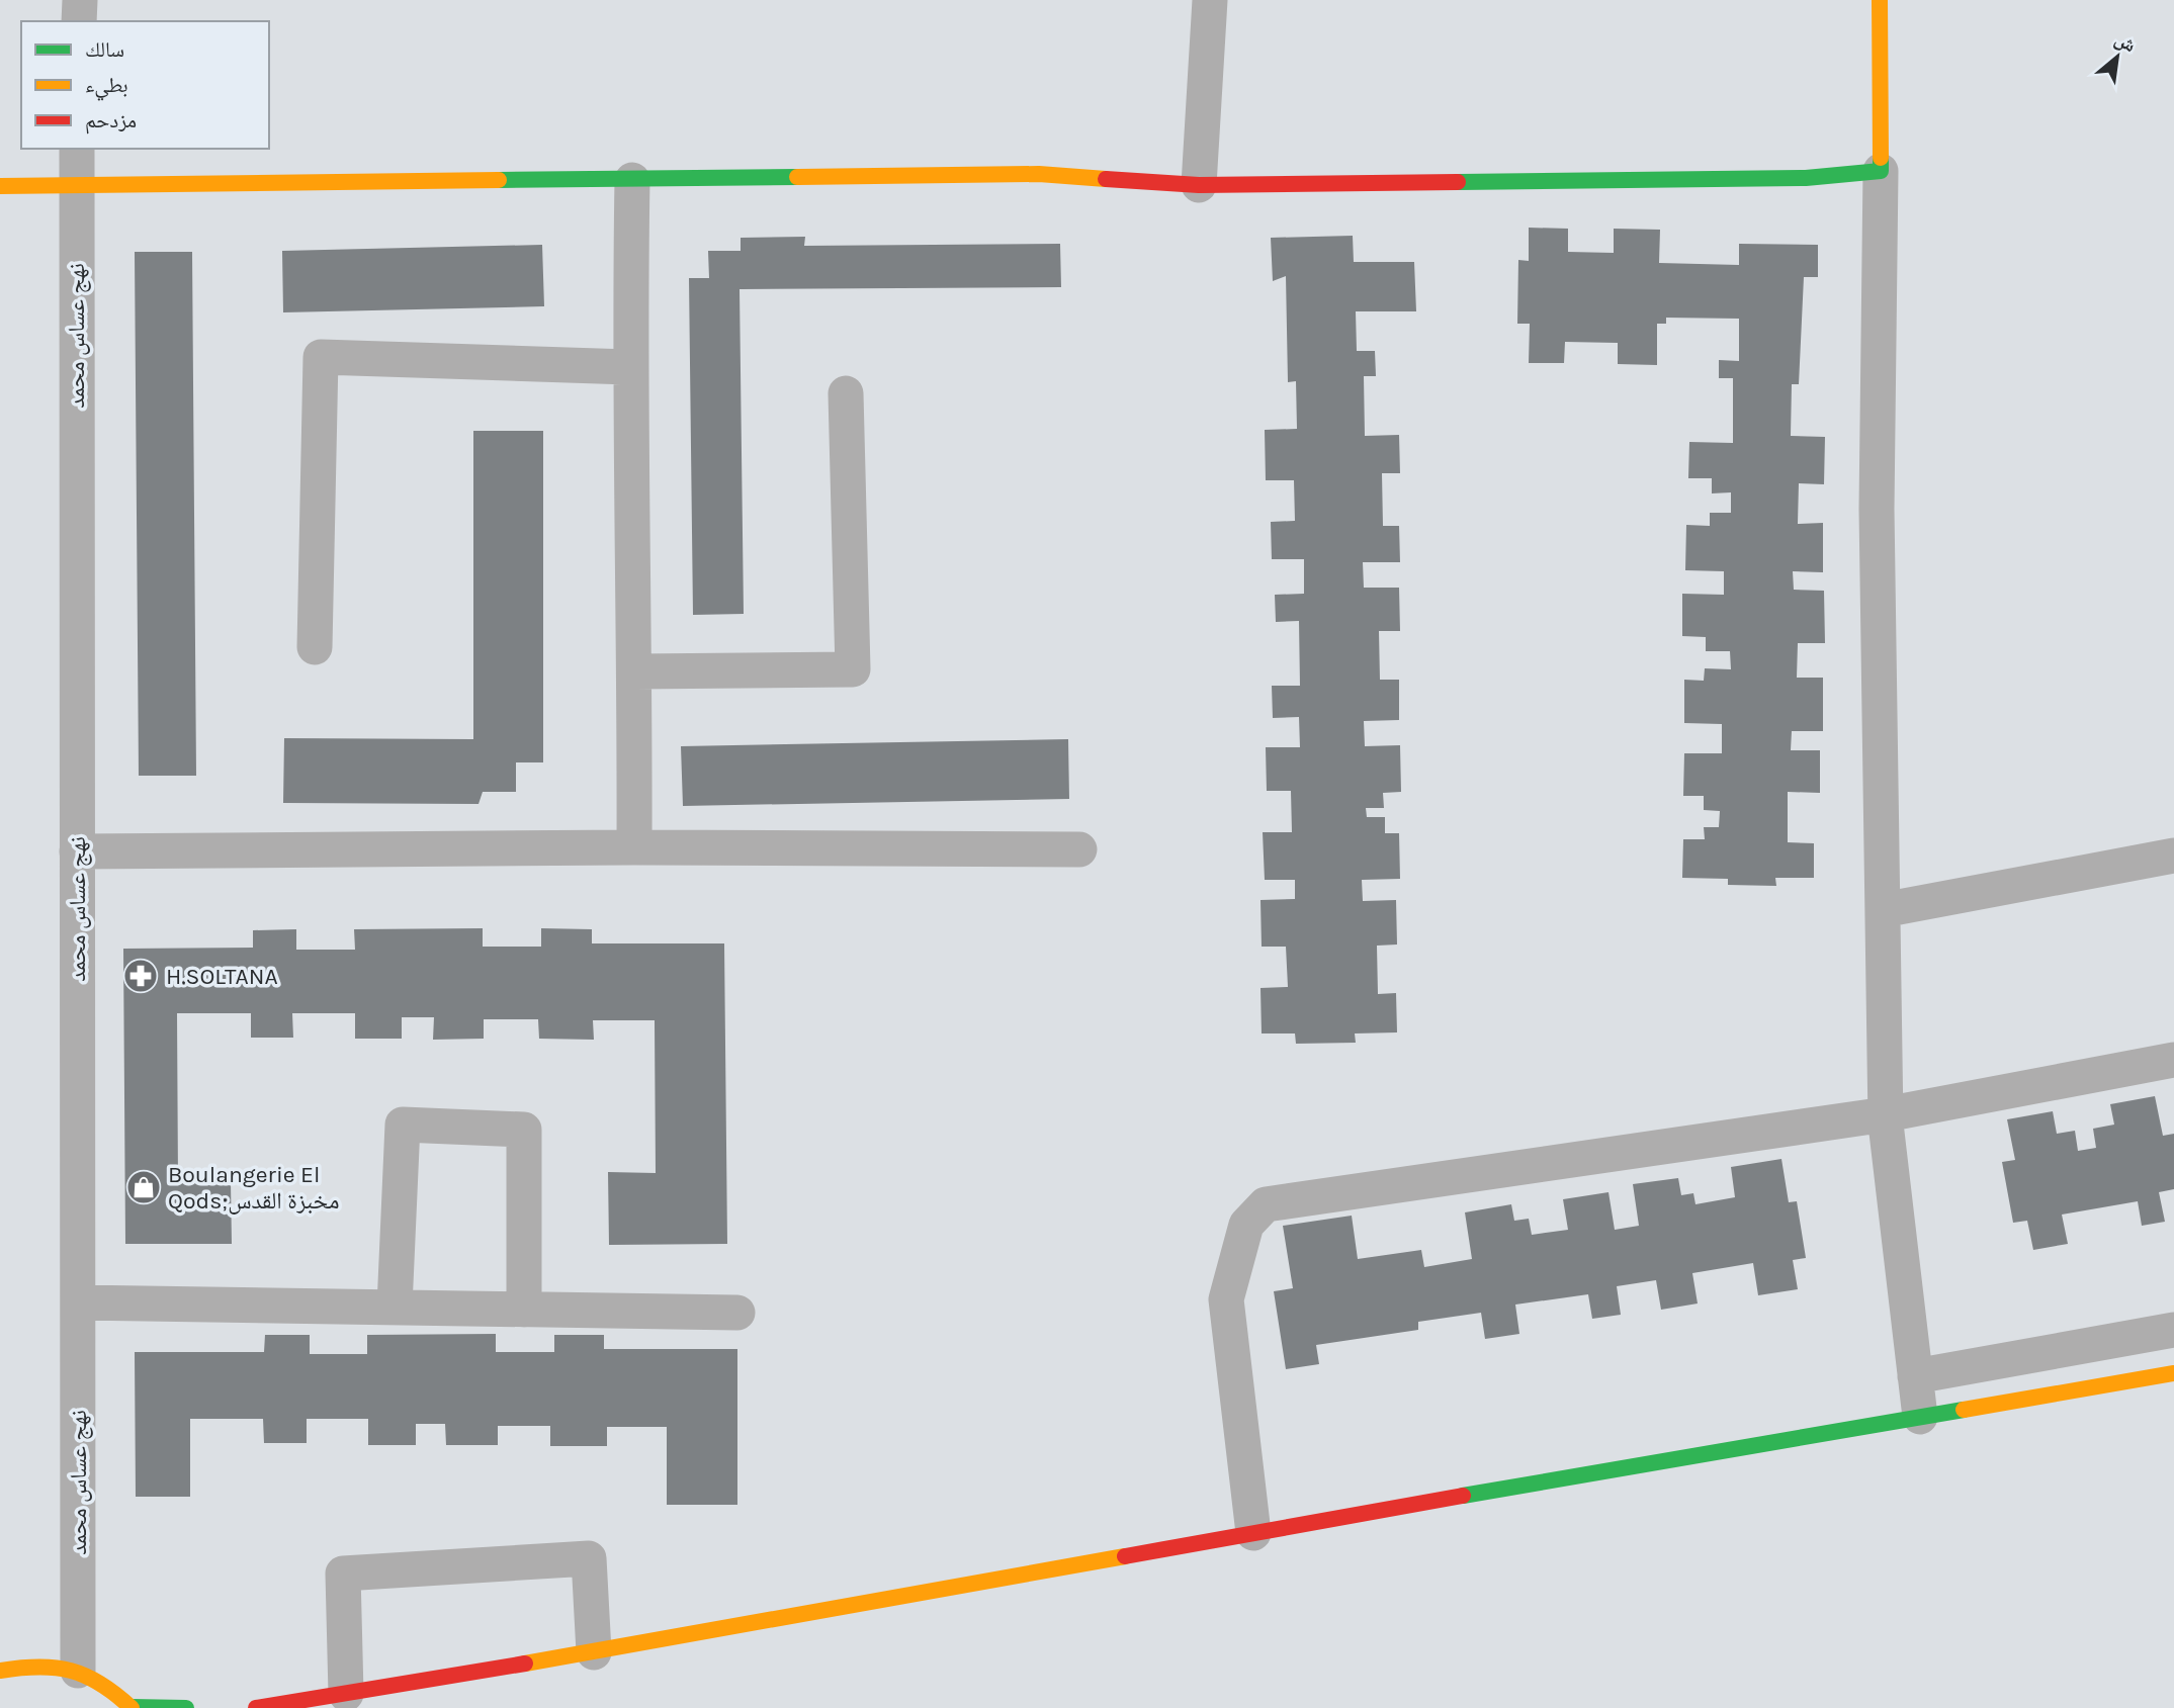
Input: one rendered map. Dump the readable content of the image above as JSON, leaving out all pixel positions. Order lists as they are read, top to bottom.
{
  "streets": {
    "street": ["نهج عساس محمد"]
  },
  "places": {
    "pharmacy": ["H.SOLTANA"],
    "shop": ["Boulangerie El Qods;مخبزة القدس"]
  },
  "legend": ["سالك", "بطيء", "مزدحم"],
  "north": "top right"
}
